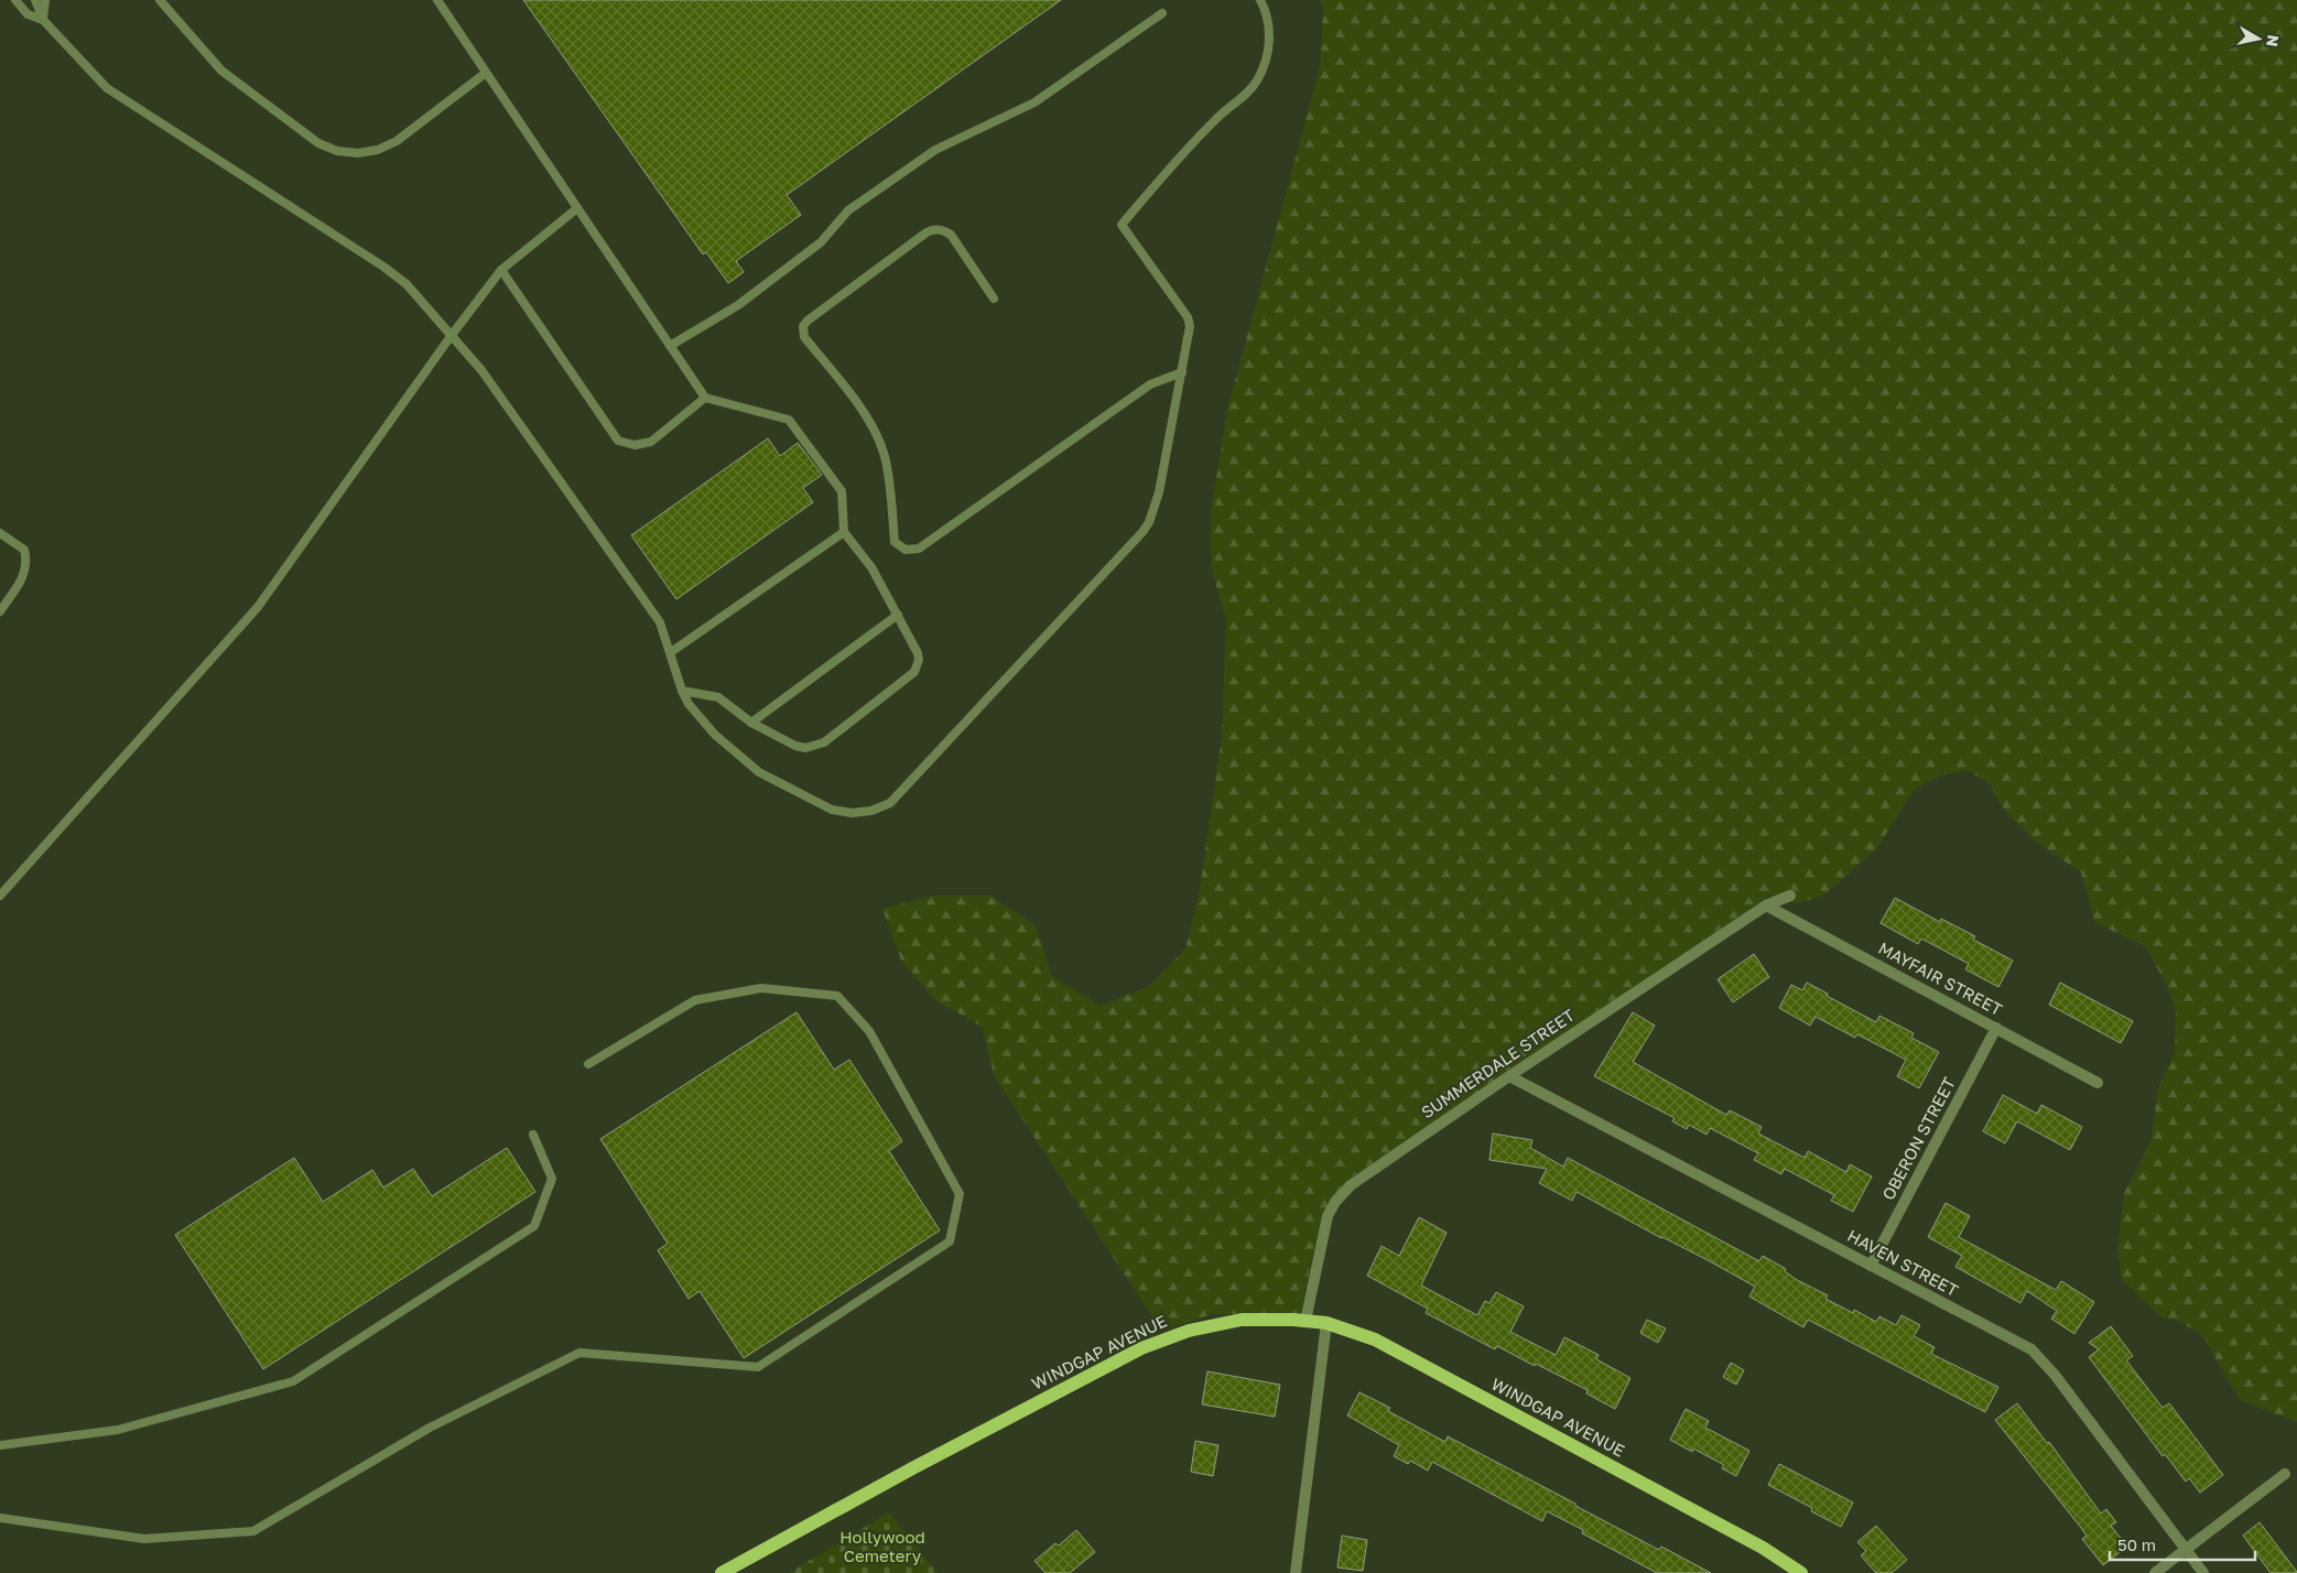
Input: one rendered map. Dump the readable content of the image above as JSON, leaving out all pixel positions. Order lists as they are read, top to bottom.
{
  "streets": {
    "main road": ["WINDGAP AVENUE"],
    "street": [
      "MAYFAIR STREET",
      "SUMMERDALE STREET",
      "OBERON STREET",
      "HAVEN STREET"
    ]
  },
  "crossings": [
    ["MAYFAIR STREET", "SUMMERDALE STREET"],
    ["MAYFAIR STREET", "OBERON STREET"],
    ["SUMMERDALE STREET", "HAVEN STREET"],
    ["SUMMERDALE STREET", "WINDGAP AVENUE"],
    ["OBERON STREET", "HAVEN STREET"]
  ],
  "parks": ["Hollywood Cemetery"],
  "scale_bar": "50 m",
  "north": "right"
}
